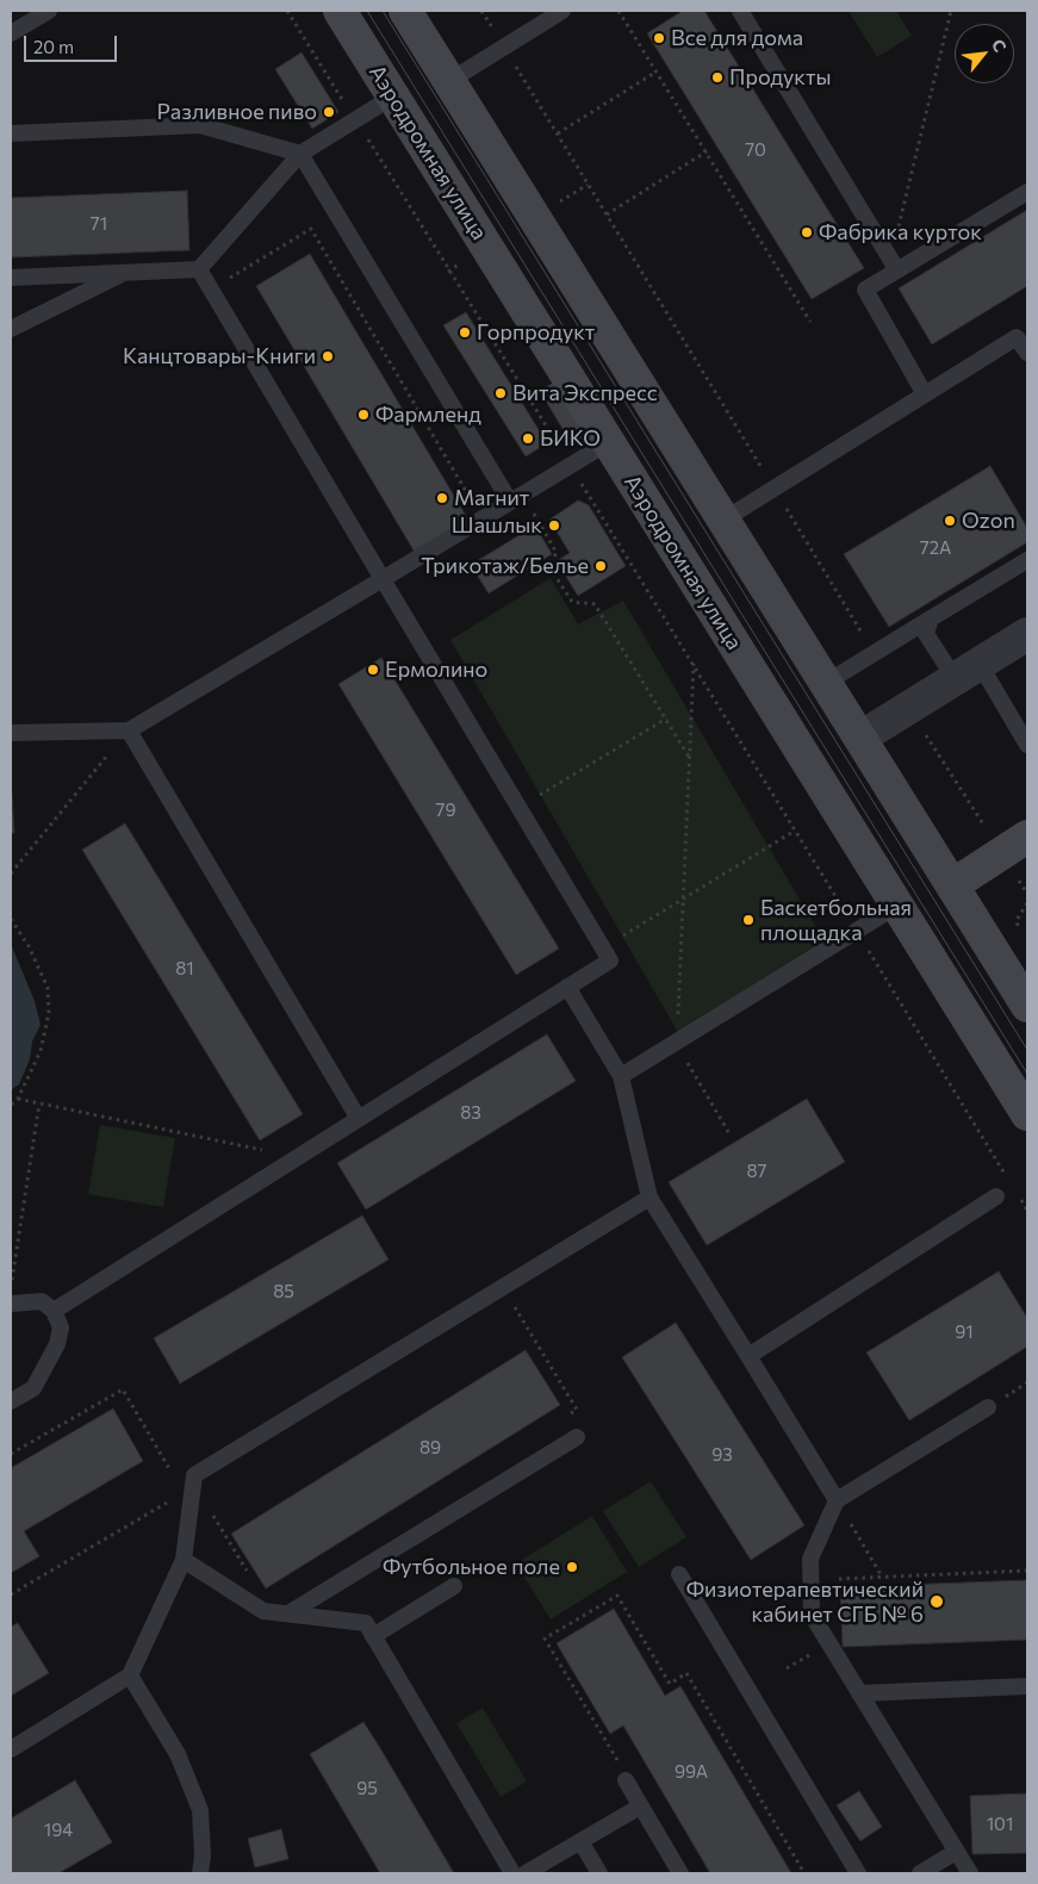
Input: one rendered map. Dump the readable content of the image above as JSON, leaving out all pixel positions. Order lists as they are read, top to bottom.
{
  "streets": {
    "main road": ["Аэродромная улица"]
  },
  "places": [
    "Все для дома",
    "Продукты",
    "Разливное пиво",
    "Фабрика курток",
    "Горпродукт",
    "Канцтовары-Книги",
    "Вита Экспресс",
    "Фармленд",
    "БИКО",
    "Магнит",
    "Ozon",
    "Шашлык",
    "Трикотаж/Белье",
    "Ермолино",
    "Баскетбольная площадка",
    "Футбольное поле",
    "Физиотерапевтический кабинет СГБ № 6"
  ],
  "house_numbers": [
    "70",
    "71",
    "72А",
    "79",
    "81",
    "83",
    "87",
    "85",
    "91",
    "89",
    "93",
    "99А",
    "95",
    "101",
    "194"
  ],
  "scale_bar": "20 m",
  "north": "top right"
}
